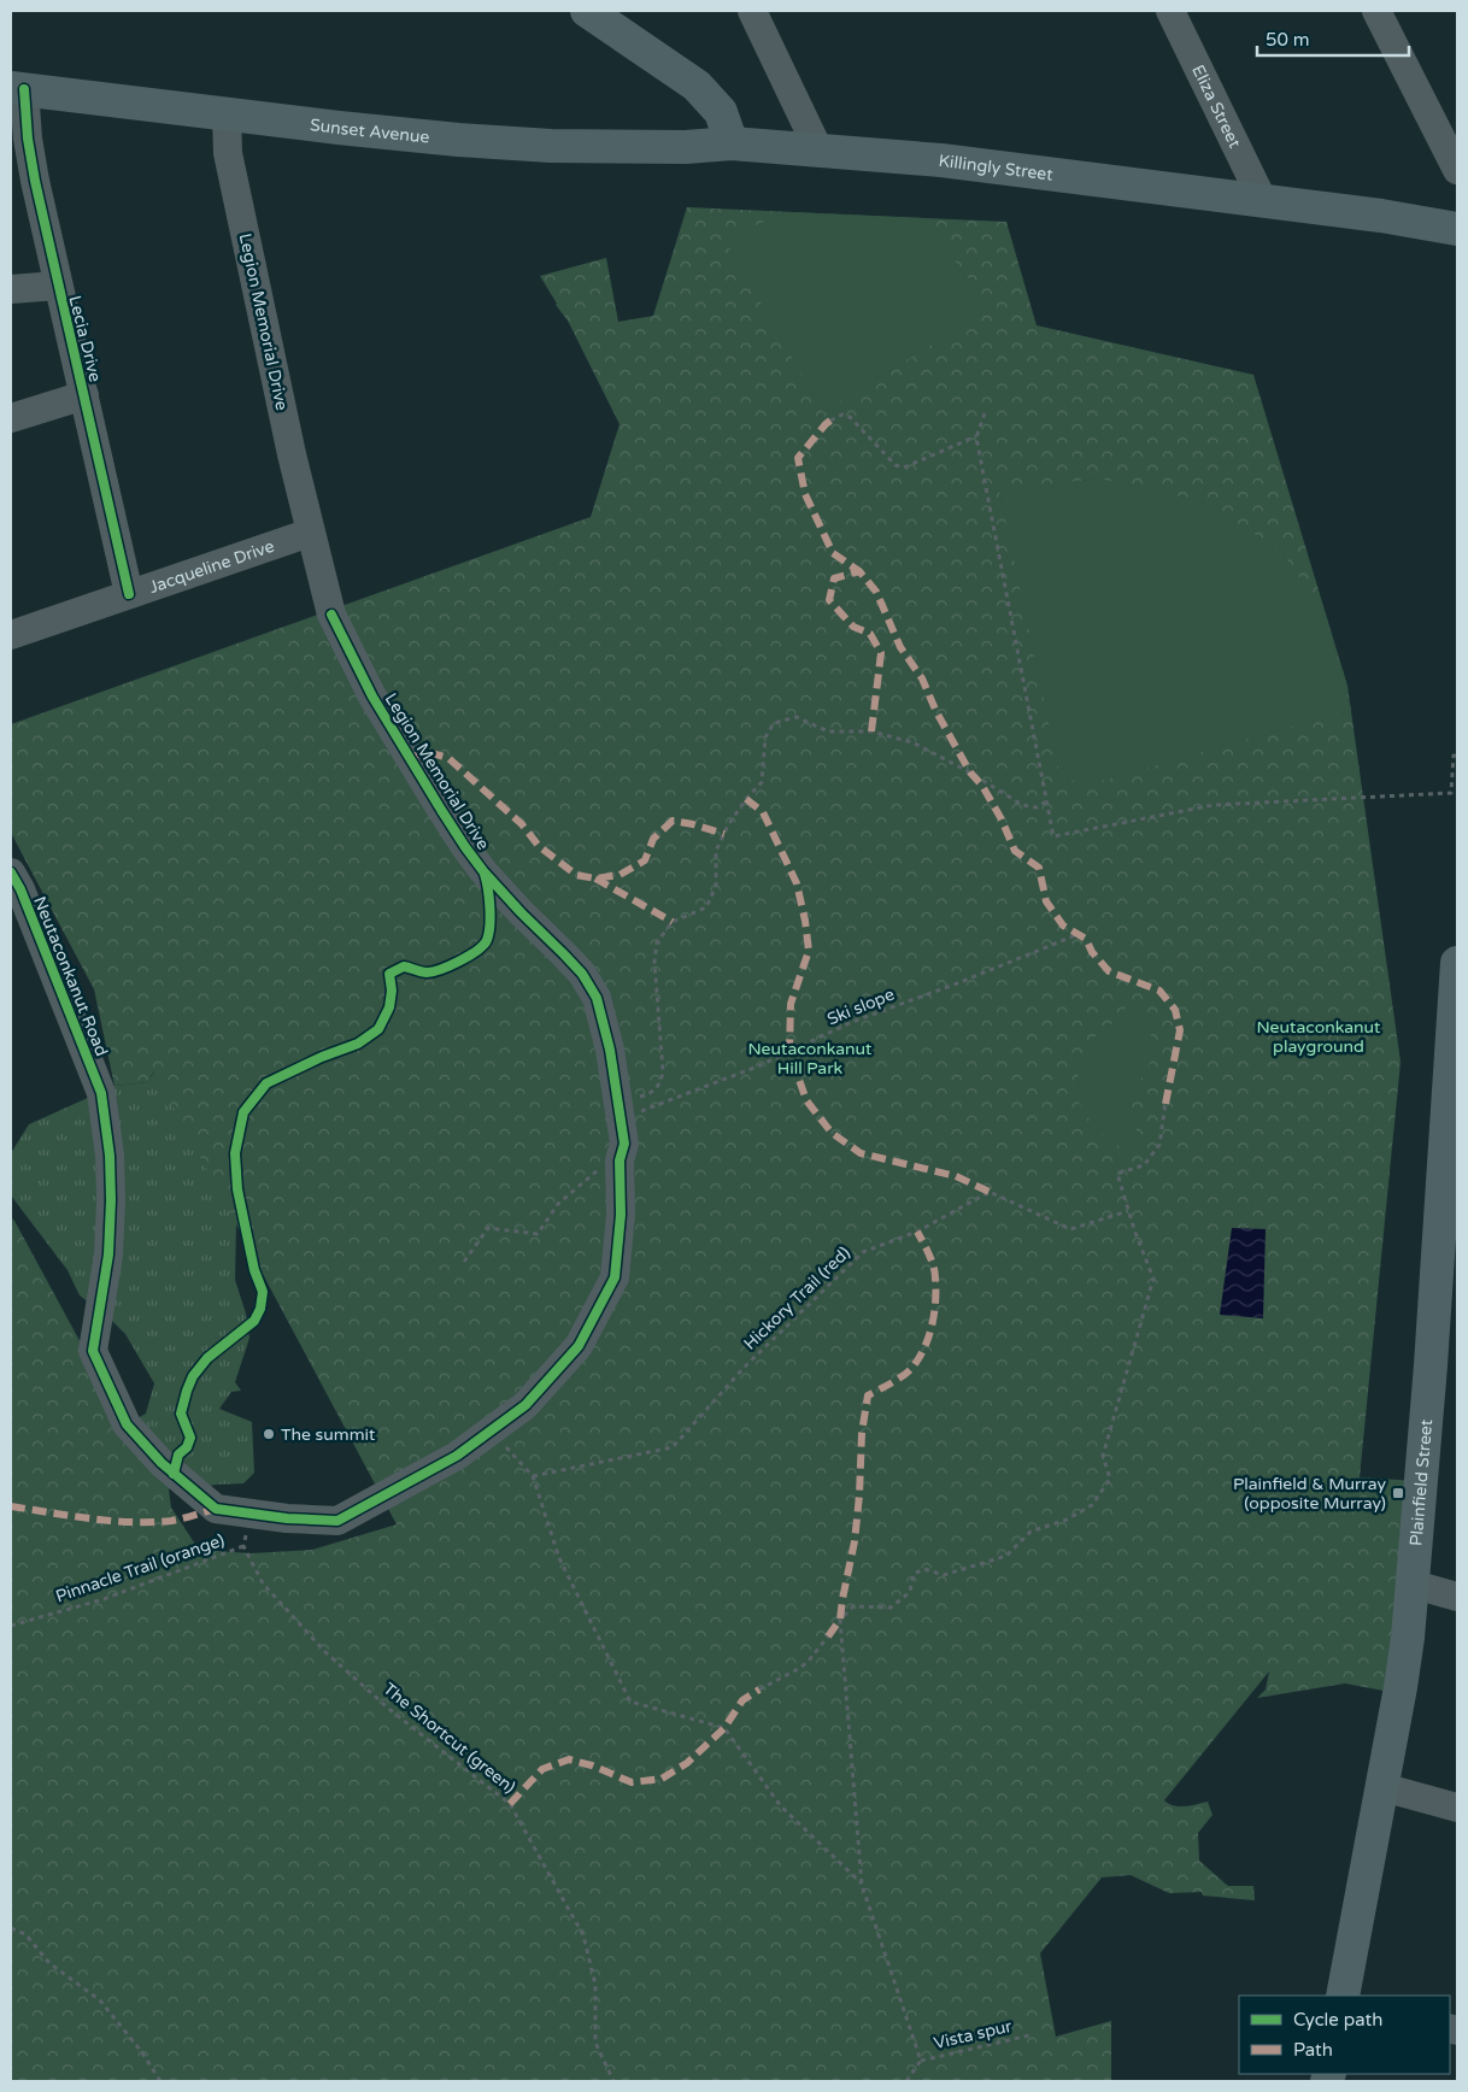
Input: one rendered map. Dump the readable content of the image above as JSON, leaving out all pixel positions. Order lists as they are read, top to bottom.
{
  "streets": {
    "main road": ["Sunset Avenue", "Killingly Street", "Plainfield Street"],
    "street": [
      "Eliza Street",
      "Legion Memorial Drive",
      "Lecia Drive",
      "Jacqueline Drive",
      "Neutaconkanut Road"
    ],
    "path": [
      "Ski slope",
      "Hickory Trail (red)",
      "Pinnacle Trail (orange)",
      "The Shortcut (green)",
      "Vista spur"
    ]
  },
  "crossings": [
    ["Eliza Street", "Killingly Street"],
    ["Sunset Avenue", "Killingly Street"],
    ["Sunset Avenue", "Legion Memorial Drive"],
    ["Sunset Avenue", "Lecia Drive"],
    ["Legion Memorial Drive", "Jacqueline Drive"],
    ["Legion Memorial Drive", "Neutaconkanut Road"],
    ["Legion Memorial Drive", "Ski slope"],
    ["Lecia Drive", "Jacqueline Drive"],
    ["Pinnacle Trail (orange)", "The Shortcut (green)"]
  ],
  "parks": ["Neutaconkanut playground", "Neutaconkanut Hill Park"],
  "places": {
    "other": ["The summit"],
    "transit": ["Plainfield & Murray (opposite Murray)"]
  },
  "legend": ["Cycle path", "Path"],
  "scale_bar": "50 m"
}
